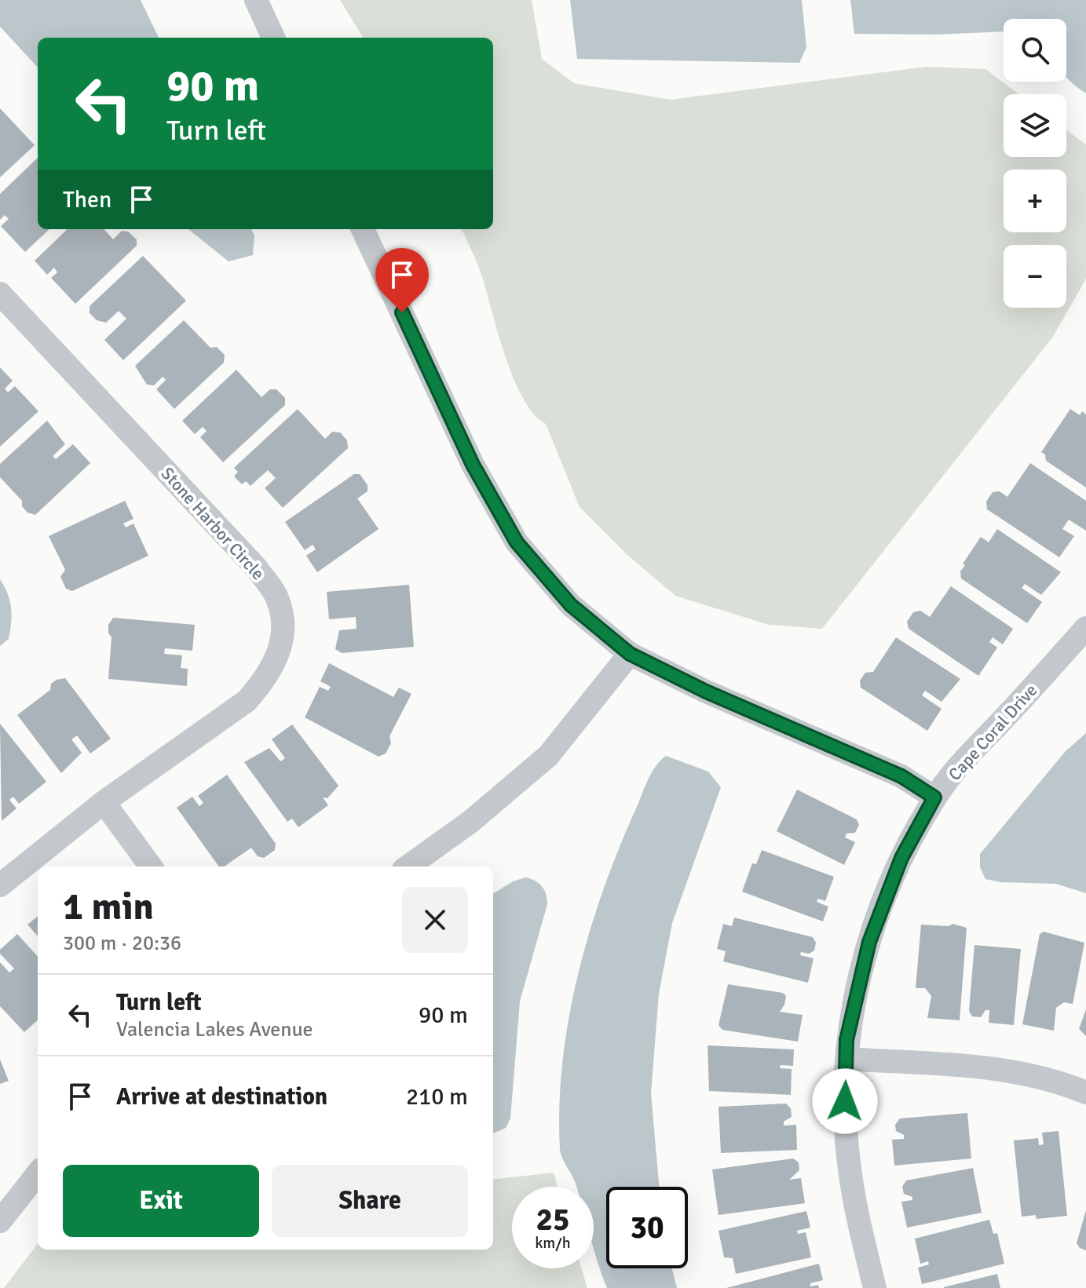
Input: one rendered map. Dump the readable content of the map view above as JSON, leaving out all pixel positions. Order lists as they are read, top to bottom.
{
  "streets": {
    "street": ["Stone Harbor Circle", "Cape Coral Drive"]
  },
  "page": {
    "map_buttons": ["+", "−"],
    "turn": ["90 m", "Turn left"],
    "then": "Then",
    "heading": ["1 min", "300 m · 20:36"],
    "list": [
      {
        "name": "Turn left",
        "note": "Valencia Lakes Avenue",
        "value": "90 m"
      },
      {
        "name": "Arrive at destination",
        "value": "210 m"
      }
    ],
    "buttons": ["Exit", "Share"],
    "speed": "25 km/h",
    "limit": "30"
  }
}
